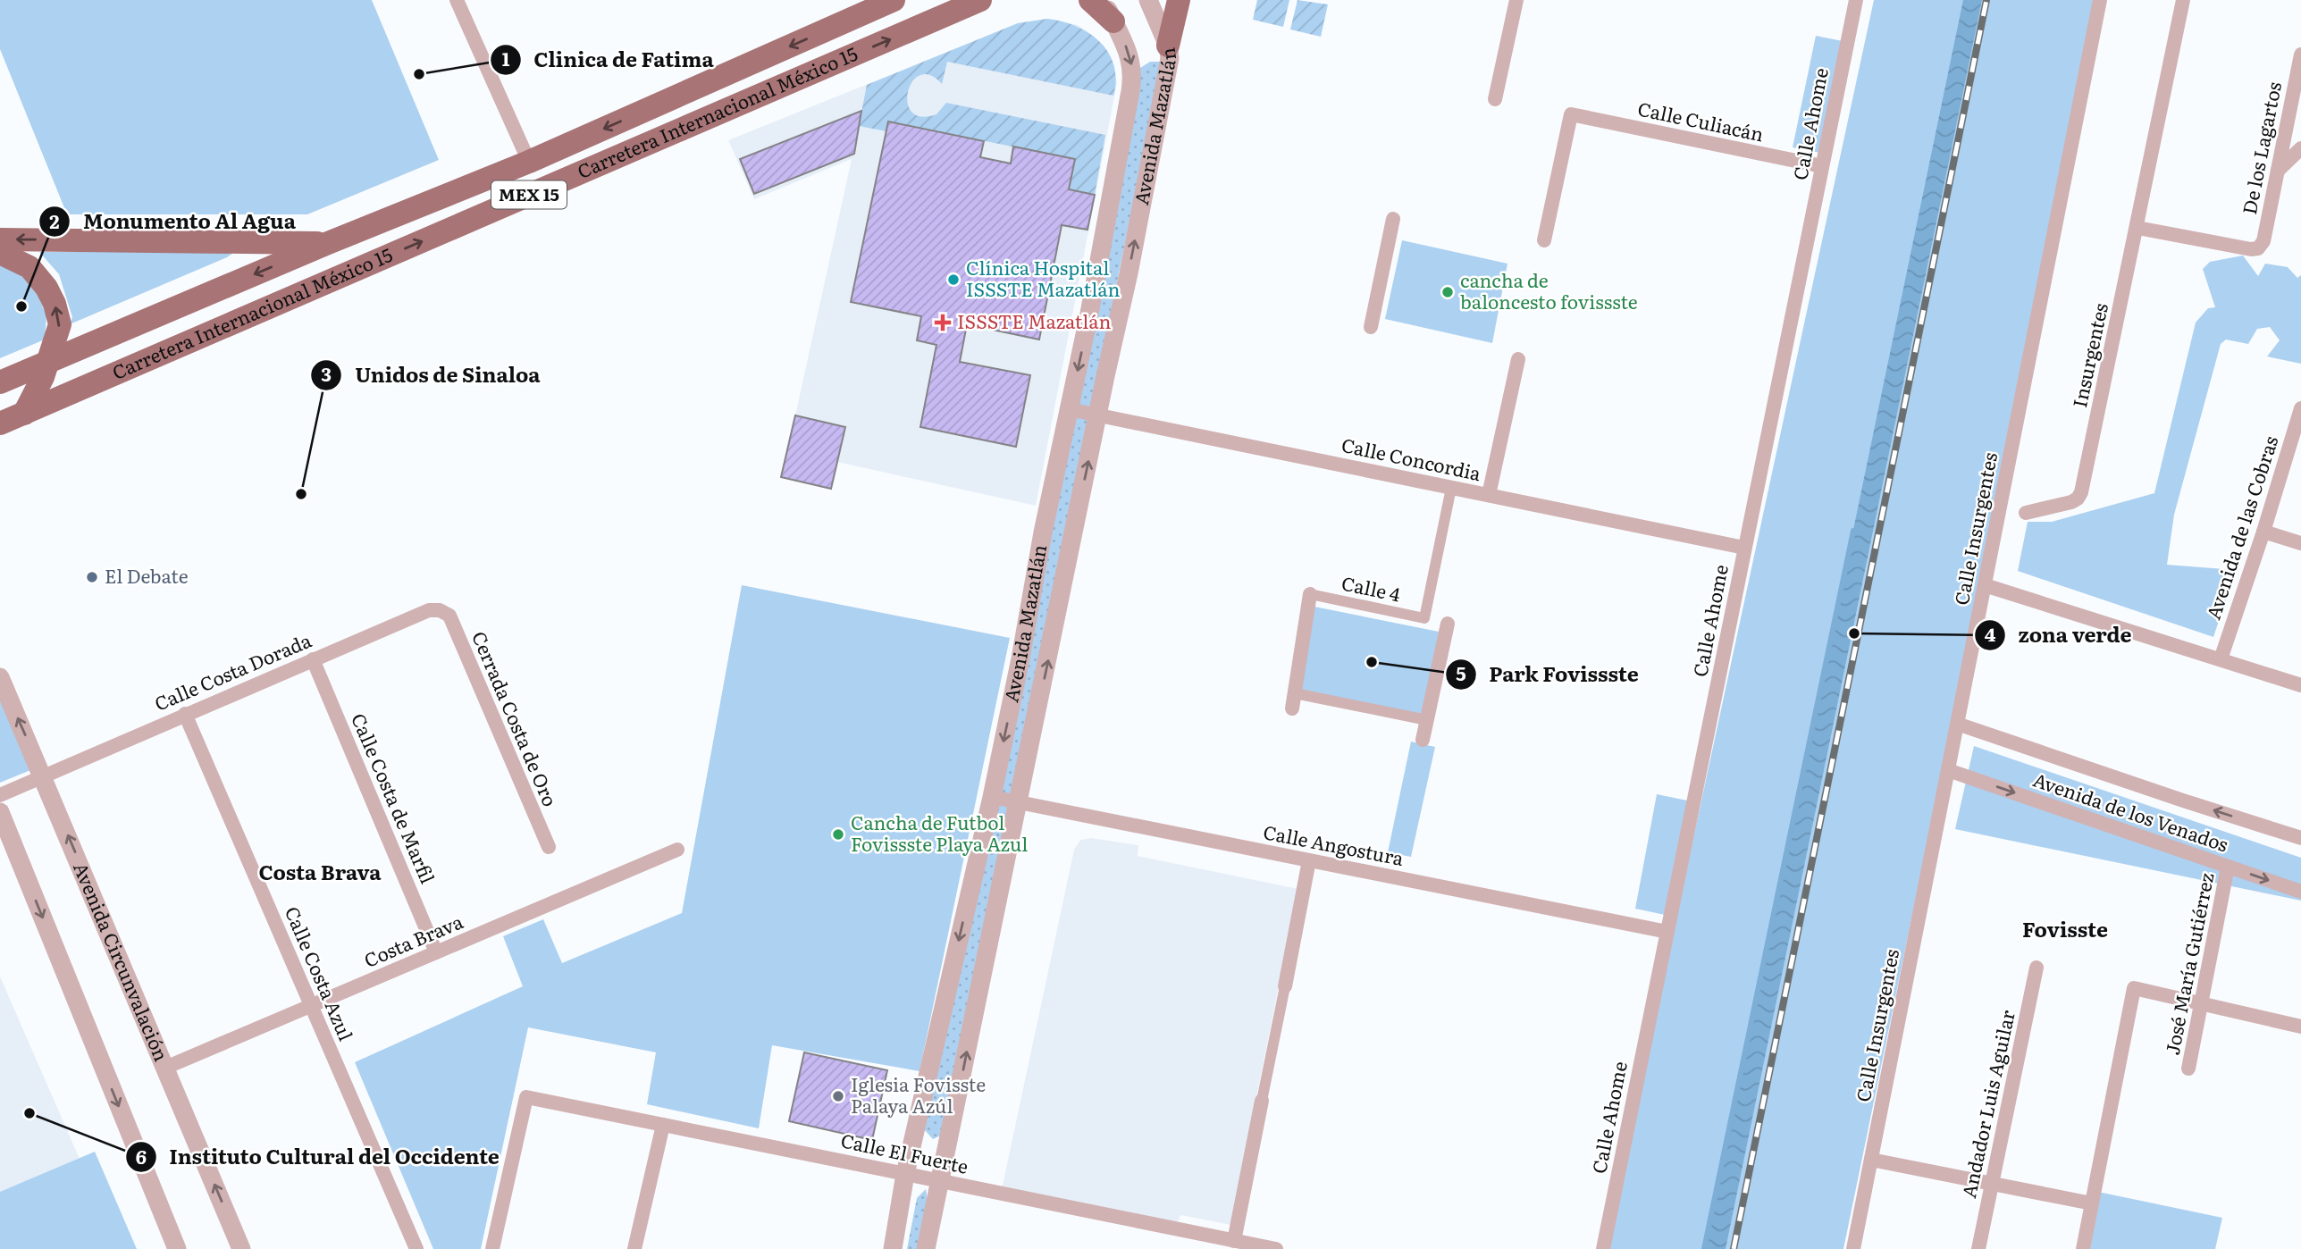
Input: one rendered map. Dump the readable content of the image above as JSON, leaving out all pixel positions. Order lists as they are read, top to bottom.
{
  "streets": {
    "main road": ["Carretera Internacional México 15", "MEX 15"],
    "street": [
      "Calle Culiacán",
      "Calle Ahome",
      "Avenida Mazatlán",
      "De los Lagartos",
      "Insurgentes",
      "Calle Concordia",
      "Avenida de las Cobras",
      "Calle Insurgentes",
      "Calle 4",
      "Calle Costa Dorada",
      "Cerrada Costa de Oro",
      "Calle Costa de Marfil",
      "Avenida de los Venados",
      "Calle Angostura",
      "Costa Brava",
      "Avenida Circunvalación",
      "José María Gutiérrez",
      "Calle Costa Azul",
      "Andador Luis Aguilar",
      "Calle El Fuerte"
    ]
  },
  "crossings": [
    ["Carretera Internacional México 15", "MEX 15"],
    ["Calle Culiacán", "Calle Ahome"],
    ["Calle Ahome", "Calle Concordia"],
    ["Calle Ahome", "Calle Angostura"],
    ["Avenida Mazatlán", "Calle Concordia"],
    ["Avenida Mazatlán", "Calle Angostura"],
    ["Avenida Mazatlán", "Calle El Fuerte"],
    ["De los Lagartos", "Insurgentes"],
    ["Calle Concordia", "Calle 4"],
    ["Calle Insurgentes", "Avenida de los Venados"],
    ["Calle Costa Dorada", "Cerrada Costa de Oro"],
    ["Calle Costa Dorada", "Calle Costa de Marfil"],
    ["Calle Costa Dorada", "Avenida Circunvalación"],
    ["Calle Costa Dorada", "Calle Costa Azul"],
    ["Calle Costa de Marfil", "Costa Brava"],
    ["Avenida de los Venados", "José María Gutiérrez"],
    ["Costa Brava", "Avenida Circunvalación"],
    ["Costa Brava", "Calle Costa Azul"]
  ],
  "districts": ["Costa Brava", "Fovisste"],
  "places": {
    "other": [
      "Clinica de Fatima",
      "Clínica Hospital ISSSTE Mazatlán",
      "cancha de baloncesto fovissste",
      "Monumento Al Agua",
      "Unidos de Sinaloa",
      "El Debate",
      "zona verde",
      "Park Fovissste",
      "Cancha de Futbol Fovissste Playa Azul",
      "Iglesia Fovisste Palaya Azúl",
      "Instituto Cultural del Occidente"
    ],
    "health": ["ISSSTE Mazatlán"]
  }
}
